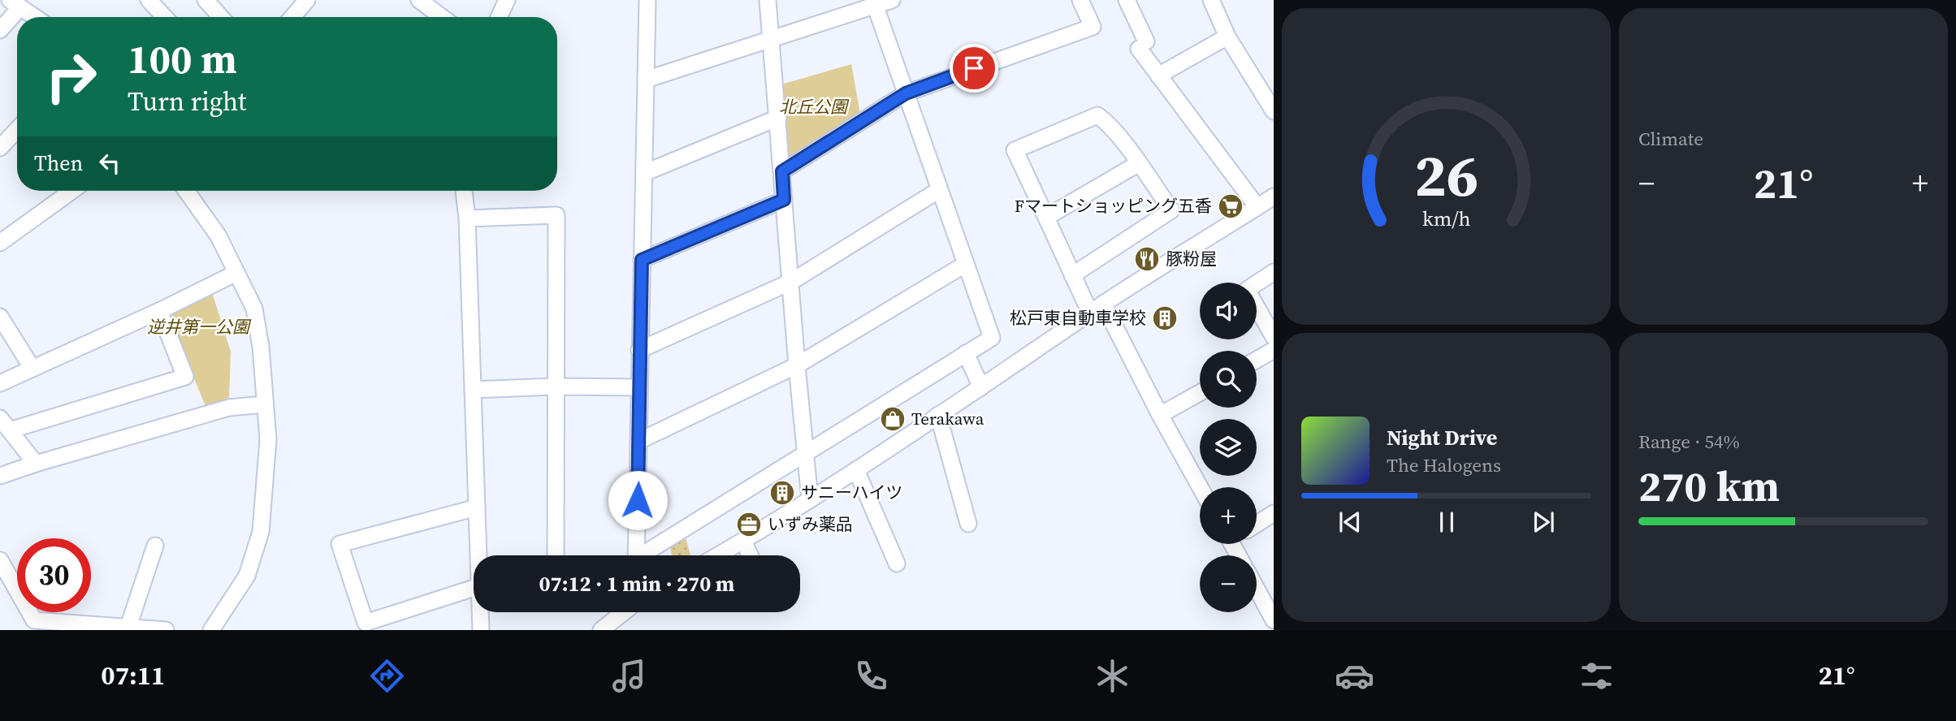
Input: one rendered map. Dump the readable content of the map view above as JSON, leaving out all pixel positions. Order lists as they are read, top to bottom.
{
  "parks": ["北丘公園", "逆井第一公園"],
  "places": {
    "supermarket": ["Fマートショッピング五香"],
    "restaurant": ["豚粉屋"],
    "building": ["松戸東自動車学校", "サニーハイツ"],
    "shop": ["Terakawa"],
    "office": ["いずみ薬品"]
  },
  "page": {
    "tile": [
      "Climate",
      ["Range · 54%", "270 km"]
    ],
    "turn": ["100 m", "Turn right"],
    "then": "Then",
    "heat": ["−", "21°", "+"],
    "map_buttons": ["+", "−"],
    "song": ["Night Drive", "The Halogens"],
    "limit": "30",
    "trip": "07:12 · 1 min · 270 m",
    "tabs": ["07:11", "21°"],
    "gauge": ["26", "km/h"]
  }
}
